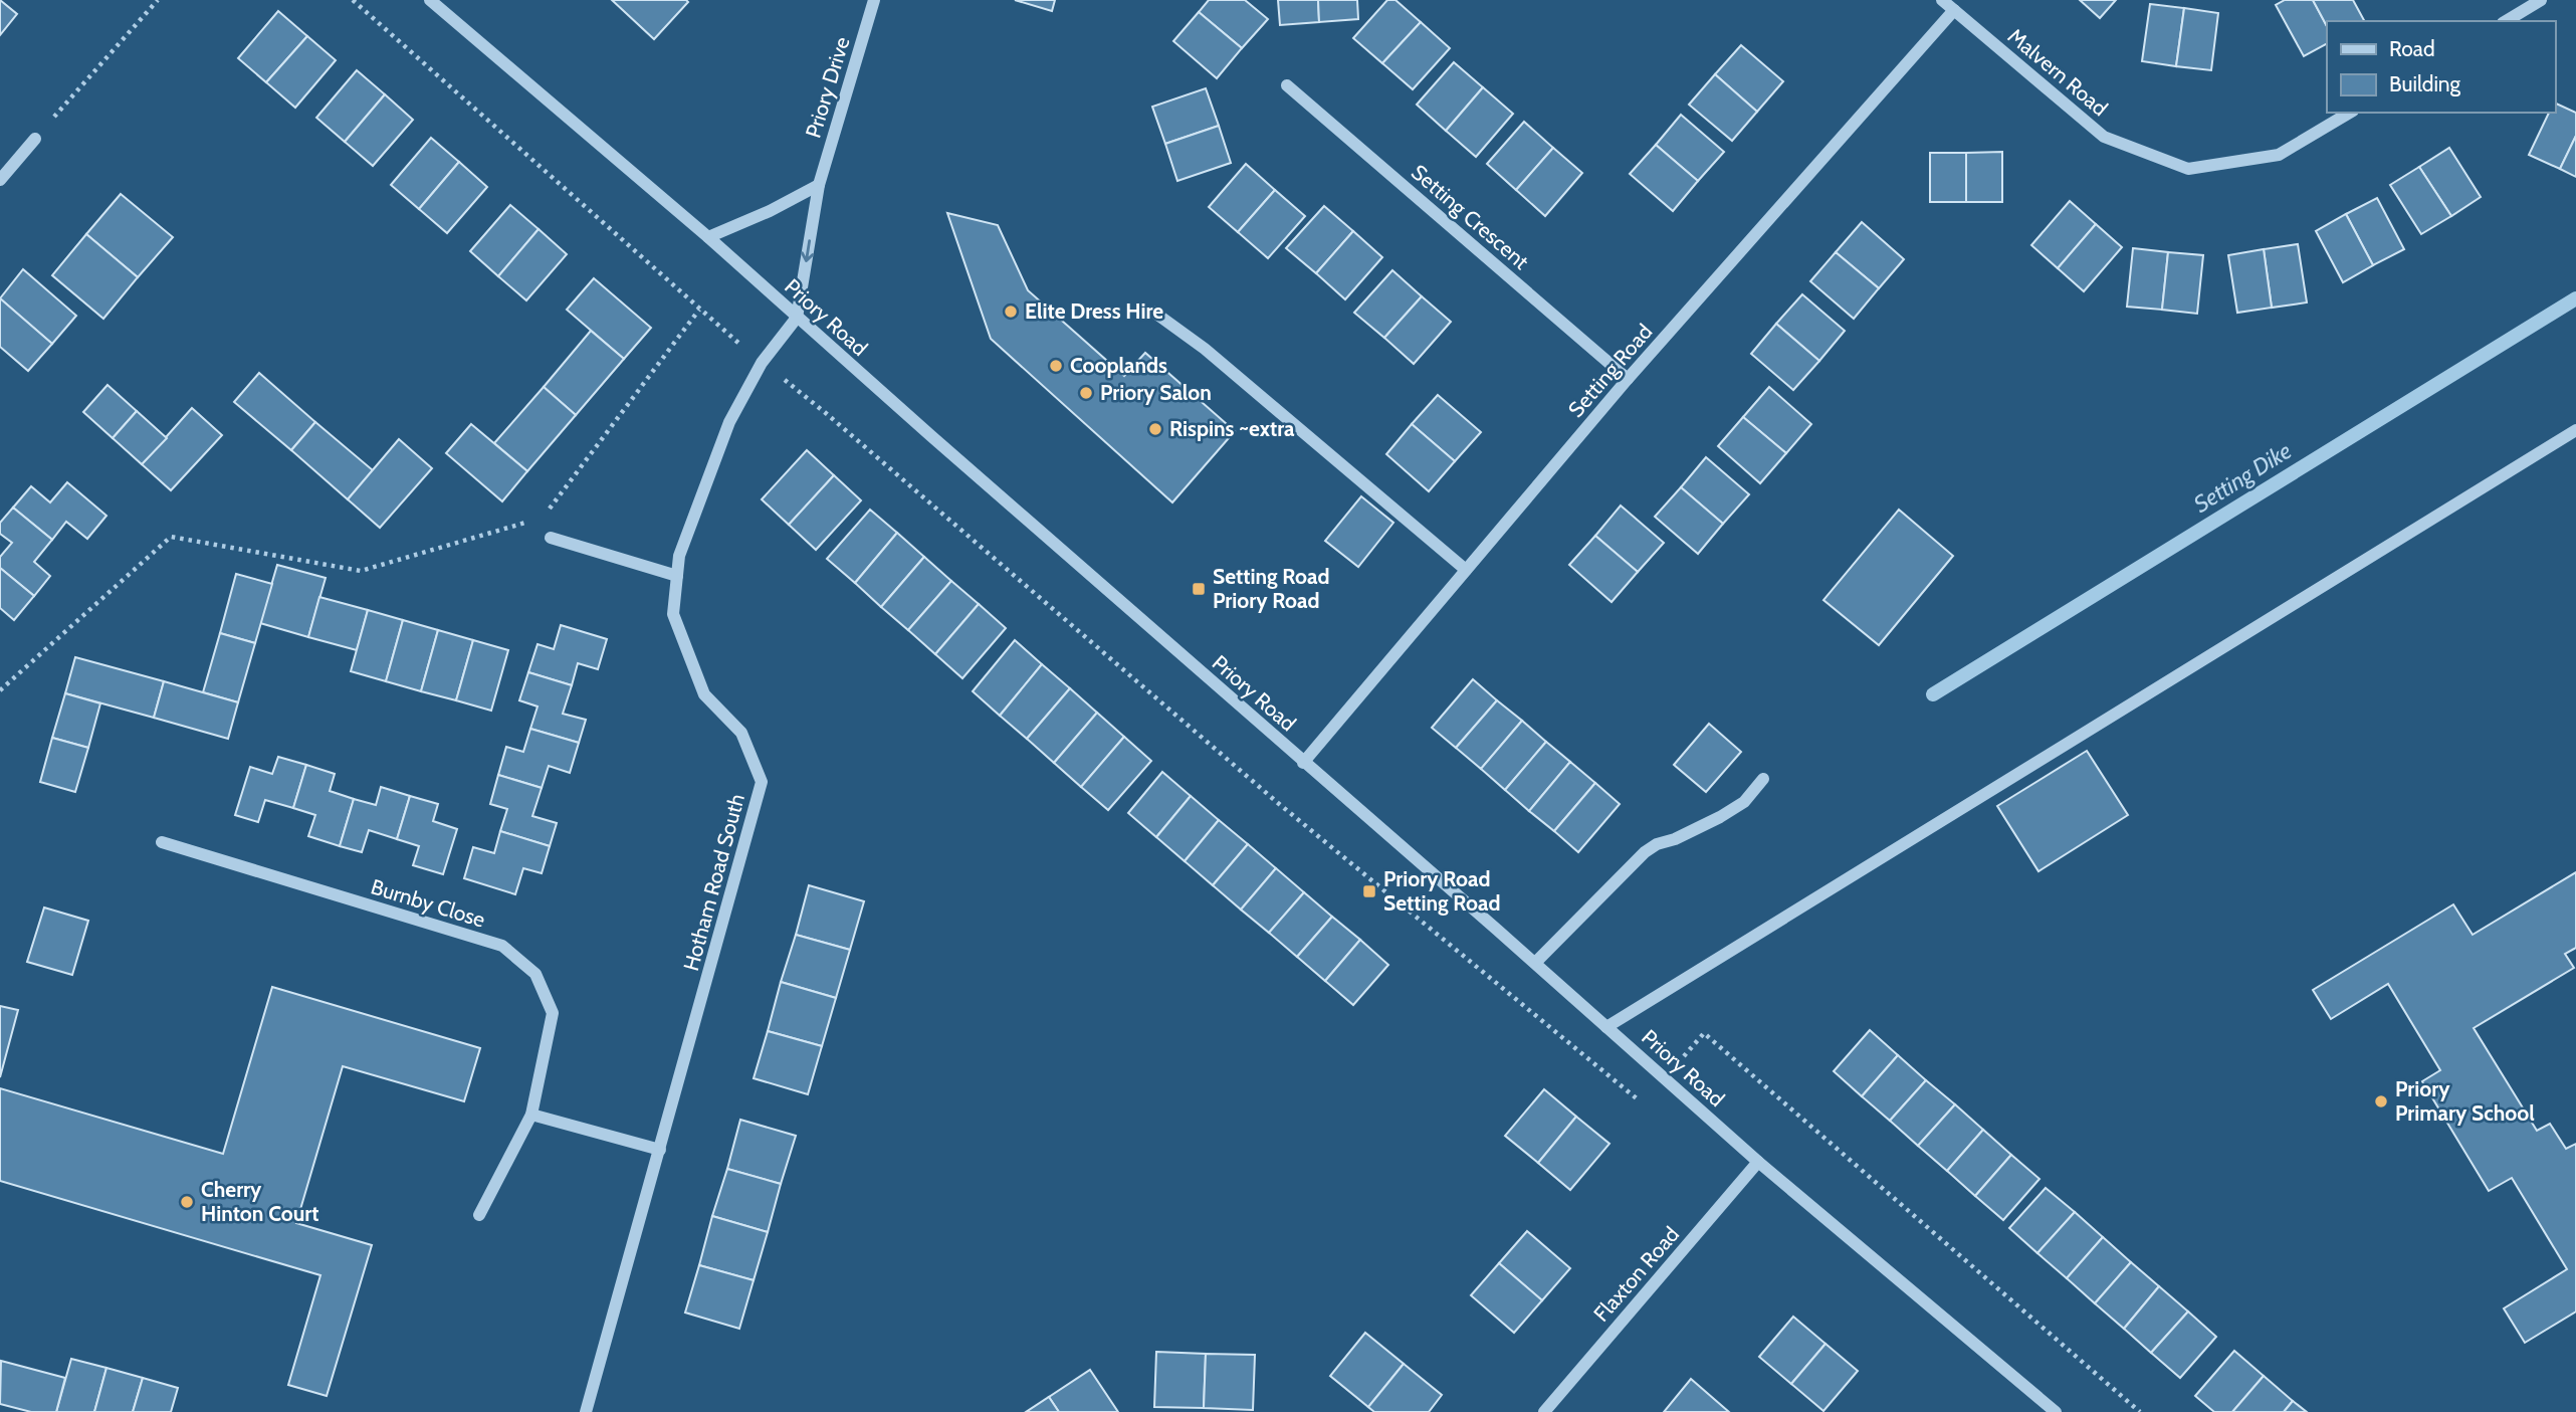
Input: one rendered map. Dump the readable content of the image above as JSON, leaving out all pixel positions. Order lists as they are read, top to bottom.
{
  "streets": {
    "street": [
      "Malvern Road",
      "Priory Drive",
      "Setting Crescent",
      "Priory Road",
      "Setting Road",
      "Hotham Road South",
      "Burnby Close",
      "Flaxton Road"
    ]
  },
  "crossings": [
    ["Malvern Road", "Setting Road"],
    ["Priory Drive", "Priory Road"],
    ["Priory Drive", "Hotham Road South"],
    ["Setting Crescent", "Setting Road"],
    ["Priory Road", "Setting Road"],
    ["Priory Road", "Hotham Road South"],
    ["Priory Road", "Flaxton Road"]
  ],
  "one_way": ["Priory Drive"],
  "water": ["Setting Dike"],
  "places": {
    "other": [
      "Elite Dress Hire",
      "Cooplands",
      "Priory Salon",
      "Rispins ~extra",
      "Priory Primary School",
      "Cherry Hinton Court"
    ],
    "transit": ["Setting Road Priory Road", "Priory Road Setting Road"]
  },
  "legend": ["Road", "Building"]
}
